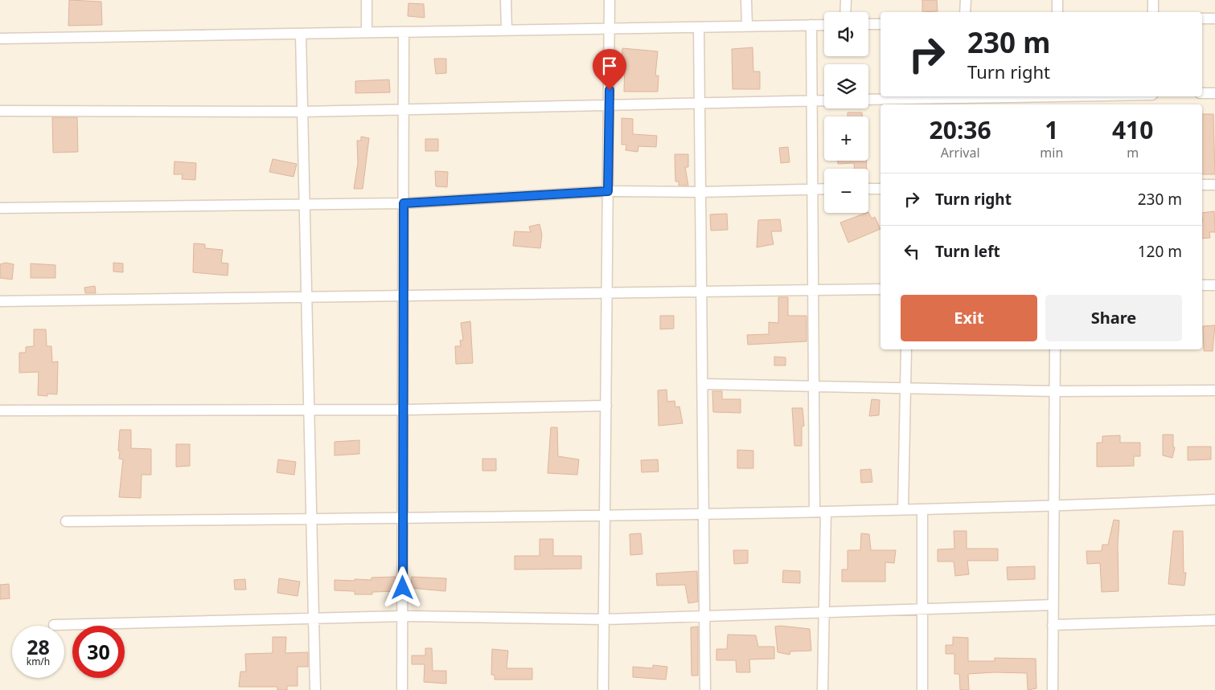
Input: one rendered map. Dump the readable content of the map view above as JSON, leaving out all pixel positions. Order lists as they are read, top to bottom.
{
  "page": {
    "map_buttons": ["+", "−"],
    "turn": ["230 m", "Turn right"],
    "eta": [
      "20:36",
      "Arrival",
      "1",
      "min",
      "410",
      "m"
    ],
    "list": [
      {
        "name": "Turn right",
        "value": "230 m"
      },
      {
        "name": "Turn left",
        "value": "120 m"
      }
    ],
    "buttons": ["Exit", "Share"],
    "speed": "28 km/h",
    "limit": "30"
  }
}
